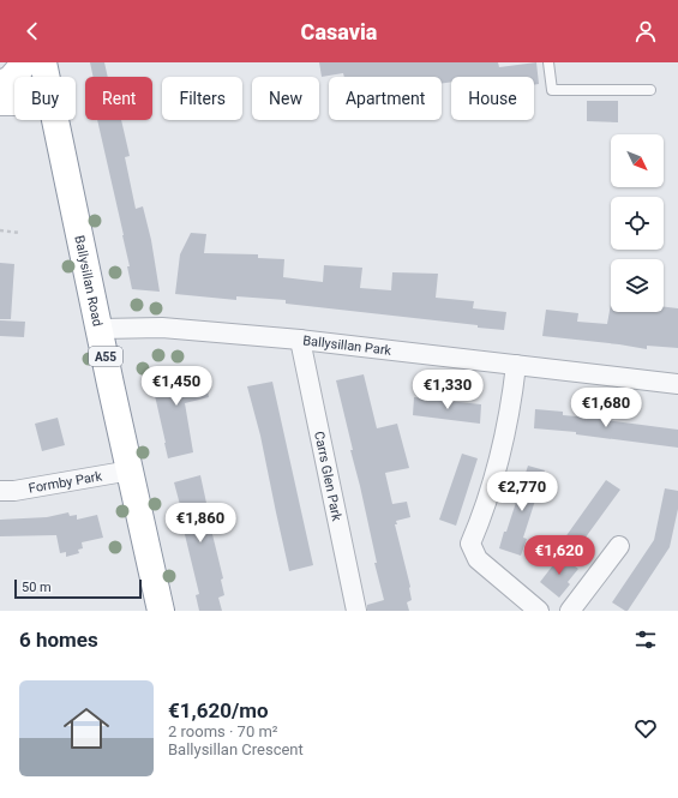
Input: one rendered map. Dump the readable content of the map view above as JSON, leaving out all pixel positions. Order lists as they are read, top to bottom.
{
  "streets": {
    "main road": ["Ballysillan Road", "A55"],
    "street": ["Ballysillan Park", "Carrs Glen Park", "Formby Park"]
  },
  "crossings": [
    ["Ballysillan Road", "Ballysillan Park"],
    ["Ballysillan Road", "Formby Park"],
    ["Ballysillan Park", "Carrs Glen Park"]
  ],
  "scale_bar": "50 m",
  "north": "bottom right",
  "page": {
    "header": "Casavia",
    "chip": [
      "Buy",
      "Rent",
      "Filters",
      "New",
      "Apartment",
      "House"
    ],
    "price": [
      "€1,450",
      "€1,330",
      "€1,680",
      "€2,770",
      "€1,860",
      "€1,620"
    ],
    "scale": "50 m",
    "heading": "6 homes",
    "list": [
      {
        "name": "€1,620/mo",
        "note": "2 rooms · 70 m² · Ballysillan Crescent"
      }
    ]
  }
}
